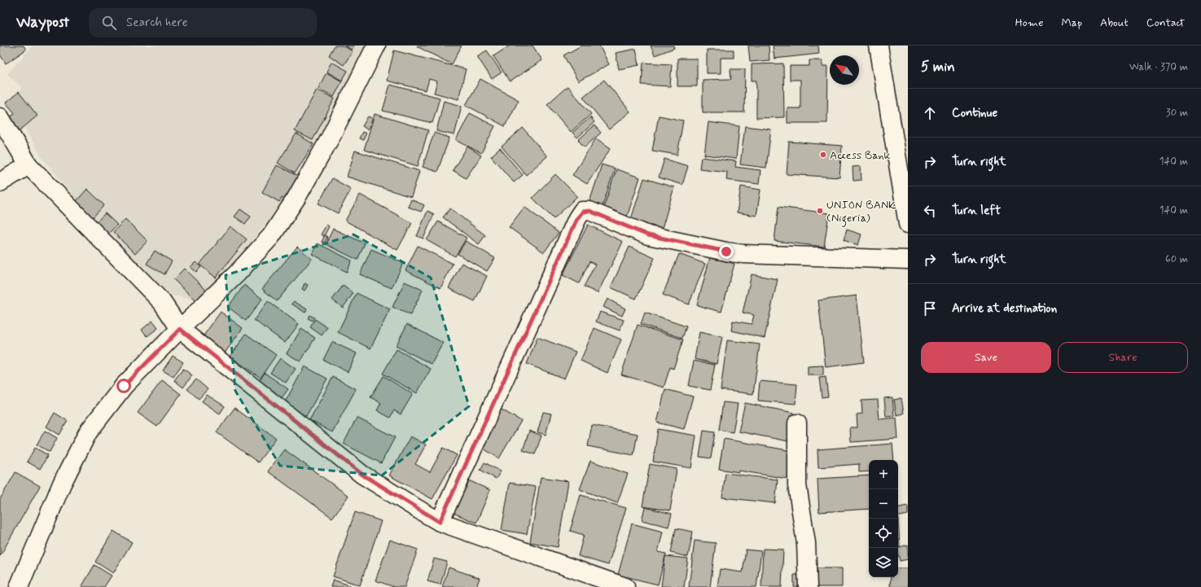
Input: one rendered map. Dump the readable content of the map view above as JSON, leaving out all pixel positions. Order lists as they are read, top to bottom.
{
  "places": ["Access Bank", "UNION BANK (Nigeria)"],
  "north": "top left",
  "page": {
    "header": "Waypost",
    "search": "Search here",
    "nav": [
      "Home",
      "Map",
      "About",
      "Contact"
    ],
    "heading": ["5 min", "Walk · 370 m"],
    "list": [
      ["Continue", "30 m"],
      ["Turn right", "140 m"],
      ["Turn left", "140 m"],
      ["Turn right", "60 m"],
      "Arrive at destination"
    ],
    "buttons": ["Save", "Share"],
    "map_buttons": ["+", "−"]
  }
}
